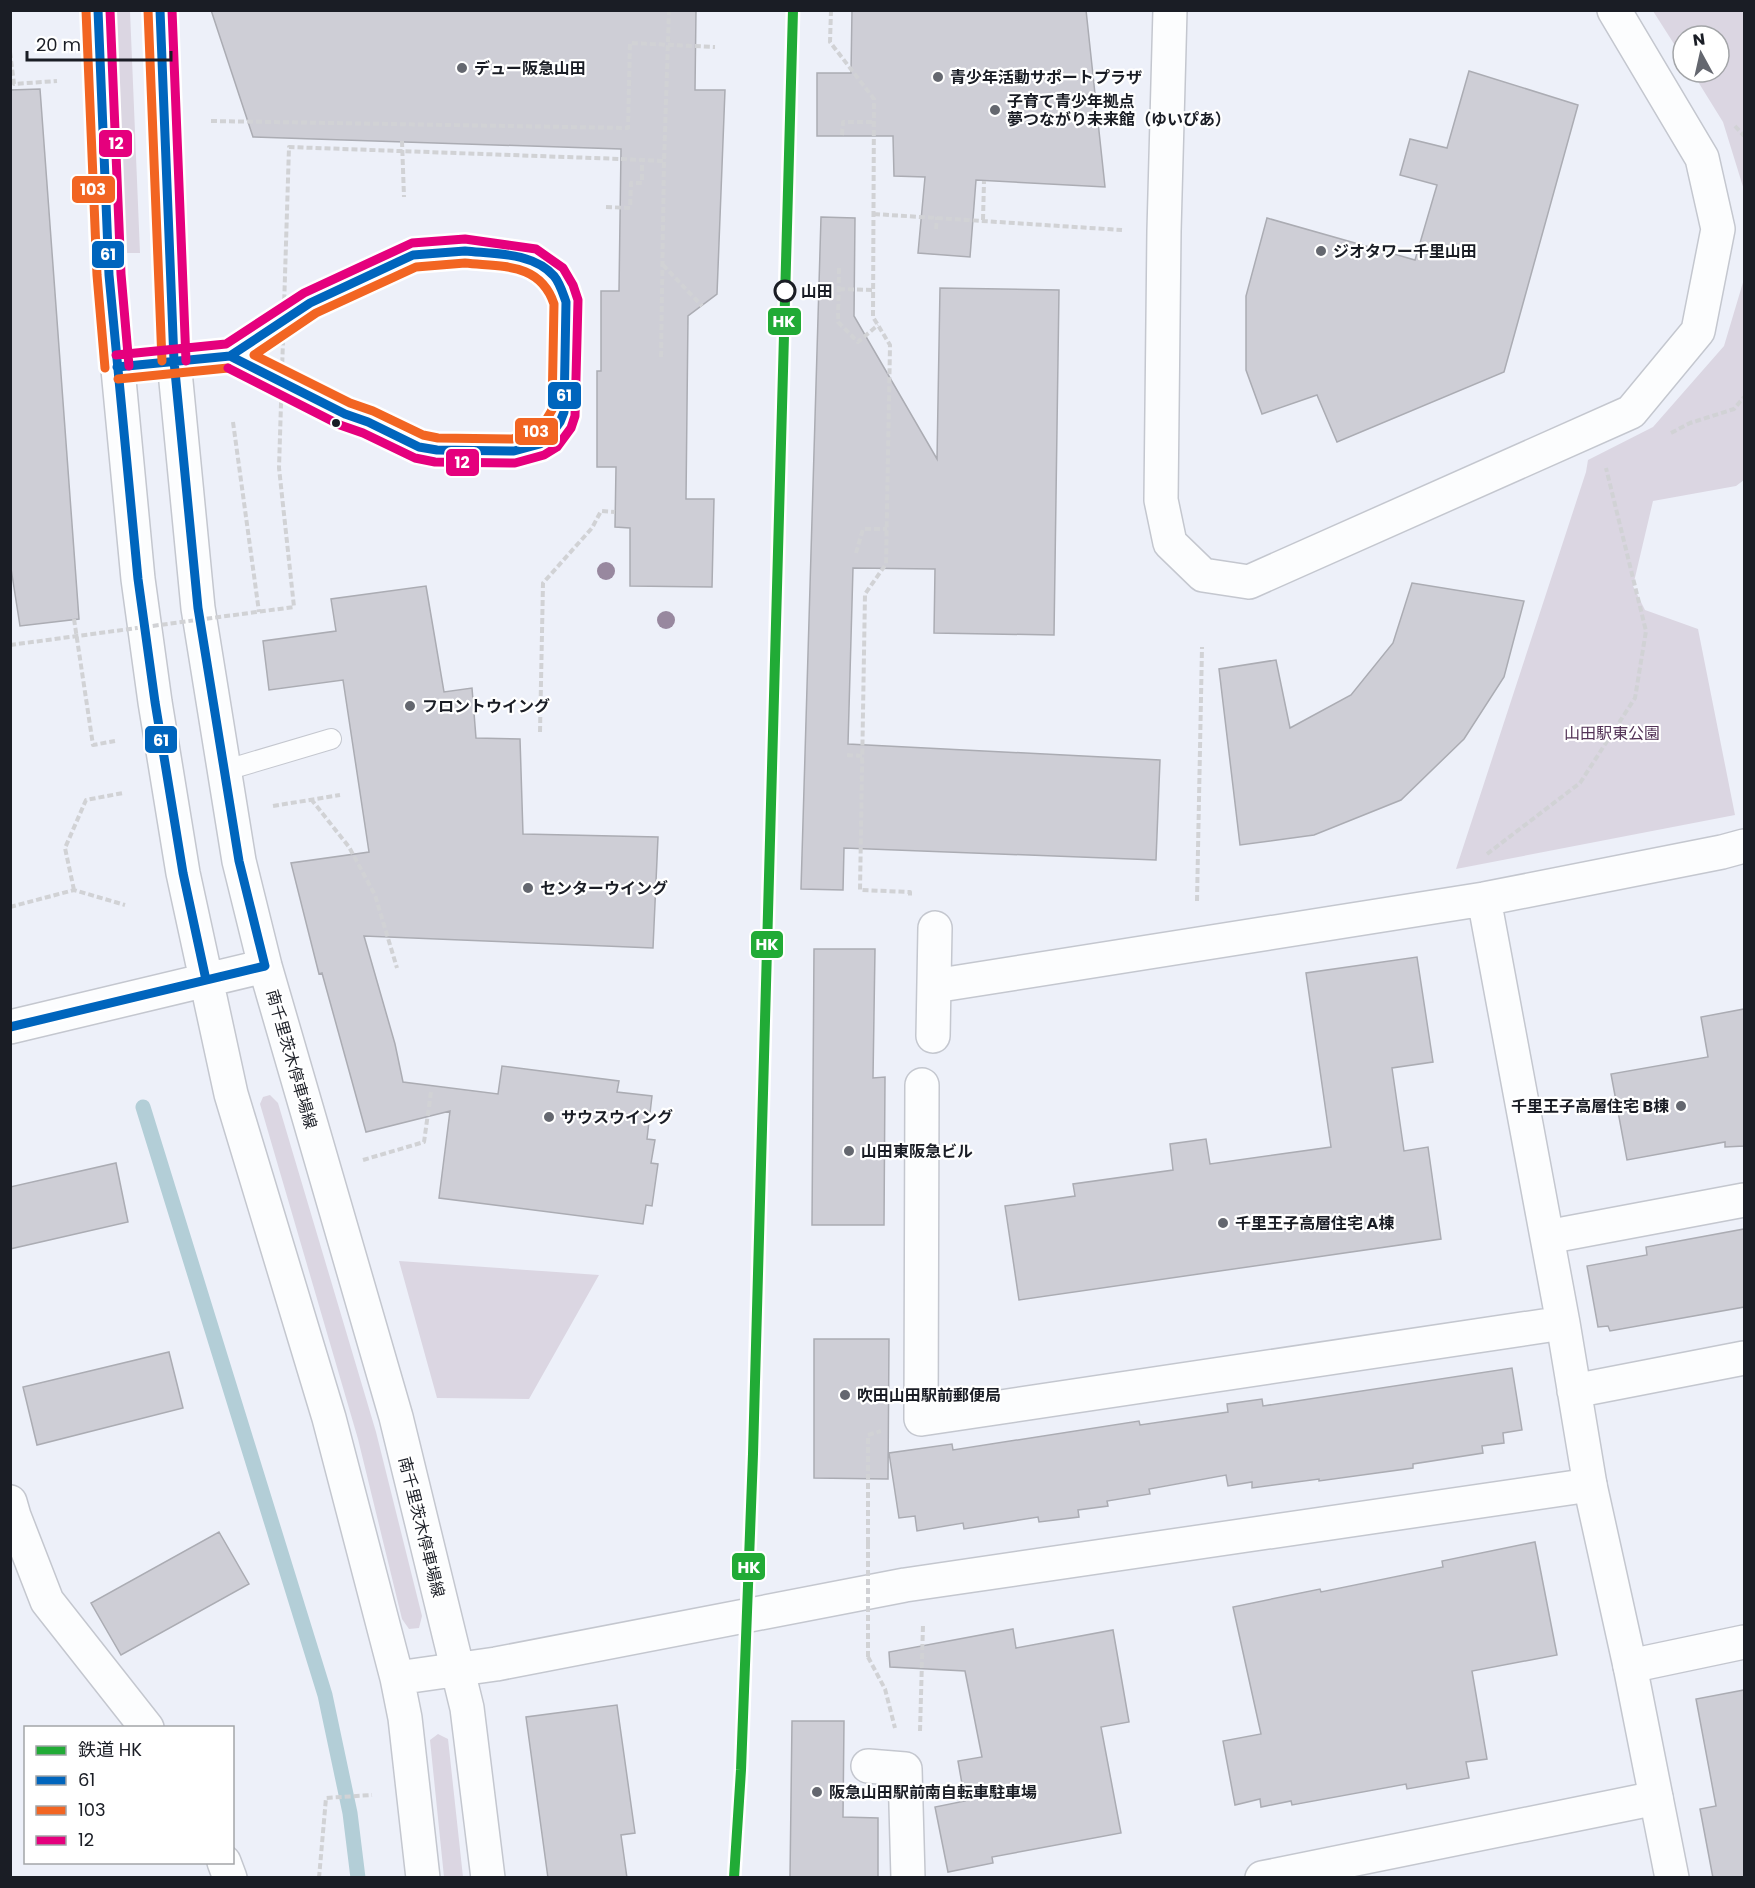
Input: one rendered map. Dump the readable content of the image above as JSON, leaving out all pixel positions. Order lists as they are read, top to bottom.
{
  "streets": {
    "street": ["南千里茨木停車場線"]
  },
  "parks": ["山田駅東公園"],
  "places": [
    "デュー阪急山田",
    "青少年活動サポートプラザ",
    "子育て青少年拠点 夢つながり未来館（ゆいぴあ）",
    "ジオタワー千里山田",
    "山田",
    "フロントウイング",
    "センターウイング",
    "千里王子高層住宅 B棟",
    "サウスウイング",
    "山田東阪急ビル",
    "千里王子高層住宅 A棟",
    "吹田山田駅前郵便局",
    "阪急山田駅前南自転車駐車場"
  ],
  "lines": [
    "rail line HK",
    "transit line 61",
    "transit line 103",
    "transit line 12"
  ],
  "legend": [
    "鉄道 HK",
    "61",
    "103",
    "12"
  ],
  "scale_bar": "20 m",
  "north": "top"
}
